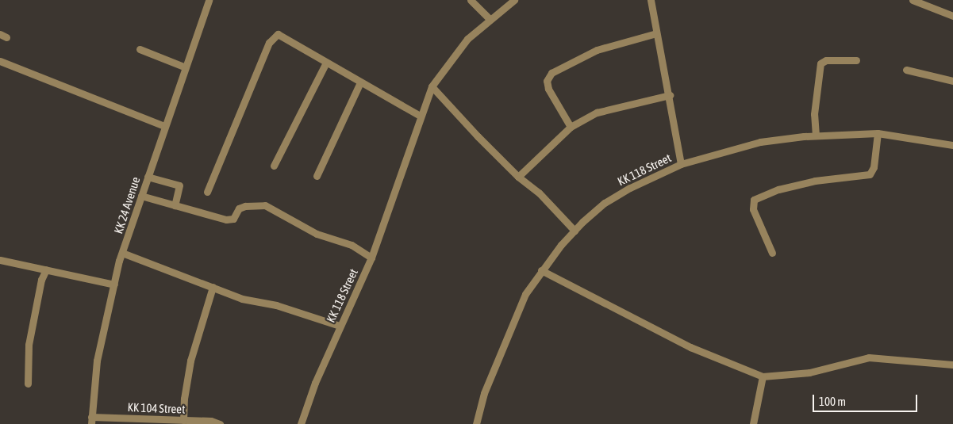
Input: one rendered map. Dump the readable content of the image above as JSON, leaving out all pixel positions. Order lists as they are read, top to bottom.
{
  "streets": {
    "street": ["KK 118 Street", "KK 24 Avenue", "KK 104 Street"]
  },
  "crossings": [
    ["KK 24 Avenue", "KK 104 Street"]
  ],
  "scale_bar": "100 m"
}
